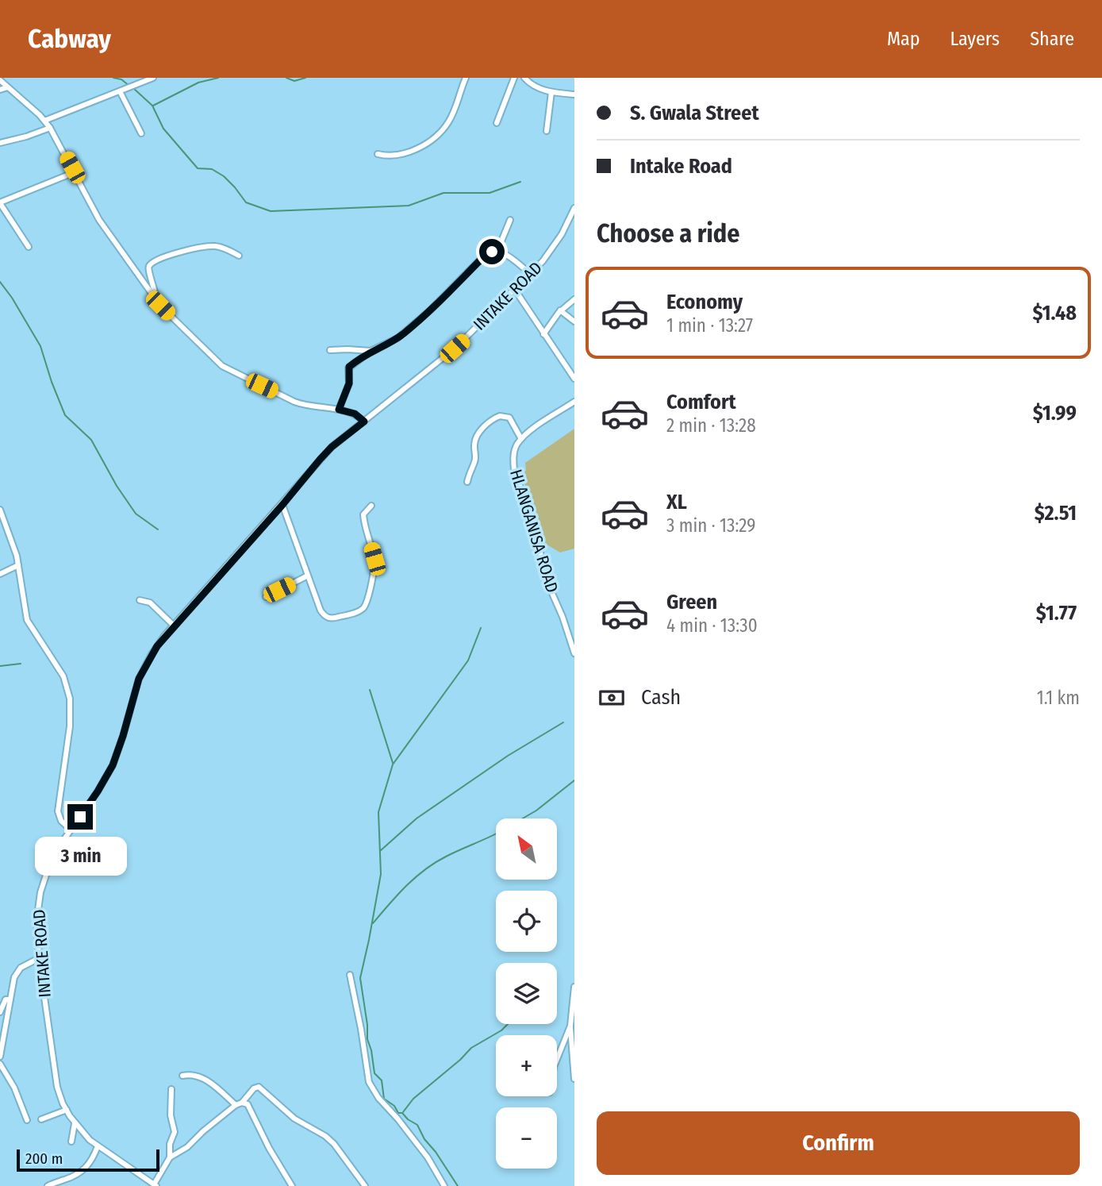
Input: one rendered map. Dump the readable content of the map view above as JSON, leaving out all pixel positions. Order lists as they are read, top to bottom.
{
  "streets": {
    "street": ["INTAKE ROAD", "HLANGANISA ROAD"]
  },
  "scale_bar": "200 m",
  "north": "top left",
  "page": {
    "header": "Cabway",
    "nav": ["Map", "Layers", "Share"],
    "banner": ["S. Gwala Street", "Intake Road"],
    "heading": "Choose a ride",
    "list": [
      {
        "name": "Economy",
        "note": "1 min · 13:27",
        "value": "$1.48"
      },
      {
        "name": "Comfort",
        "note": "2 min · 13:28",
        "value": "$1.99"
      },
      {
        "name": "XL",
        "note": "3 min · 13:29",
        "value": "$2.51"
      },
      {
        "name": "Green",
        "note": "4 min · 13:30",
        "value": "$1.77"
      }
    ],
    "pay": ["Cash", "1.1 km"],
    "map_buttons": ["+", "−"],
    "bubble": "3 min",
    "buttons": "Confirm",
    "scale": "200 m"
  }
}
